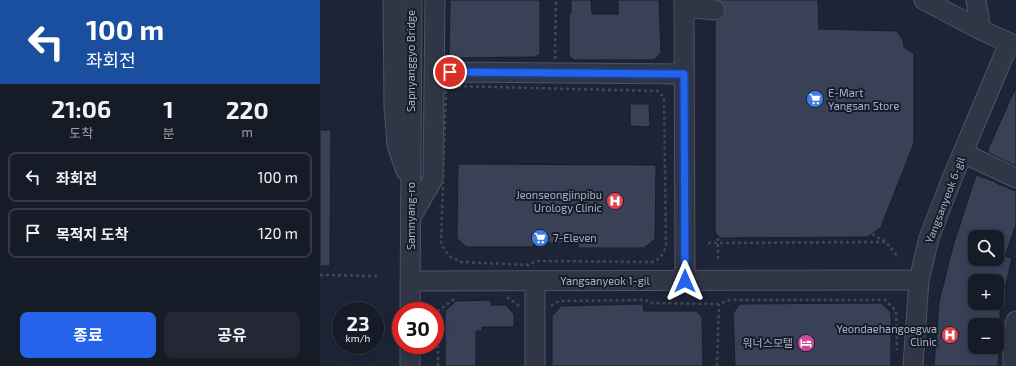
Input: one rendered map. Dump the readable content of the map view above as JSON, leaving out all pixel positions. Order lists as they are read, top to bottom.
{
  "streets": {
    "street": [
      "Sapnyanggyo Bridge",
      "Yangsanyeok 6-gil",
      "Samnyang-ro",
      "Yangsanyeok 1-gil"
    ]
  },
  "crossings": [
    ["Sapnyanggyo Bridge", "Samnyang-ro"],
    ["Yangsanyeok 6-gil", "Yangsanyeok 1-gil"],
    ["Samnyang-ro", "Yangsanyeok 1-gil"]
  ],
  "places": {
    "supermarket": ["E-Mart Yangsan Store", "7-Eleven"],
    "hospital": ["Jeonseongjinpibu Urology Clinic", "Yeondaehangoegwa Clinic"],
    "hotel": ["워너스모텔"]
  },
  "page": {
    "turn": ["100 m", "좌회전"],
    "eta": [
      "21:06",
      "도착",
      "1",
      "분",
      "220",
      "m"
    ],
    "list": [
      {
        "name": "좌회전",
        "value": "100 m"
      },
      {
        "name": "목적지 도착",
        "value": "120 m"
      }
    ],
    "map_buttons": ["+", "−"],
    "speed": "23 km/h",
    "limit": "30",
    "buttons": ["종료", "공유"]
  }
}
